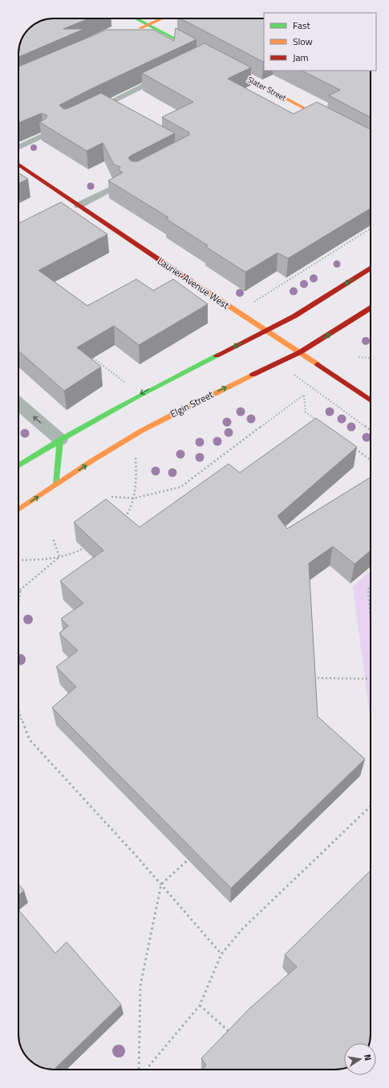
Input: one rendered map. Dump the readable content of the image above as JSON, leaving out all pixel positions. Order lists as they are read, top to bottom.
{
  "streets": {
    "main road": ["Slater Street", "Laurier Avenue West", "Elgin Street"]
  },
  "crossings": [
    ["Laurier Avenue West", "Elgin Street"]
  ],
  "legend": ["Fast", "Slow", "Jam"],
  "north": "right"
}
